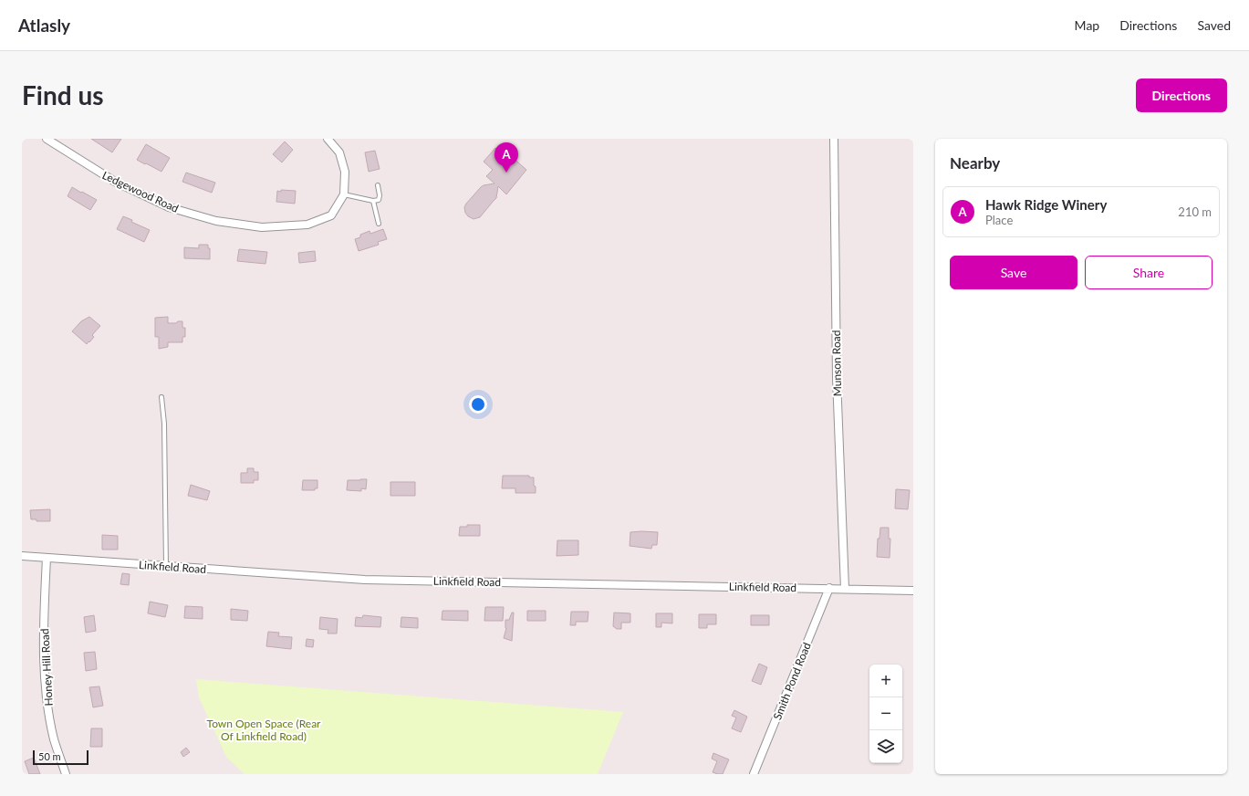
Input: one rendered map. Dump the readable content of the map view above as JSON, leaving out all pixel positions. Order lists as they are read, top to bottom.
{
  "streets": {
    "street": [
      "Ledgewood Road",
      "Munson Road",
      "Linkfield Road",
      "Honey Hill Road",
      "Smith Pond Road"
    ]
  },
  "crossings": [
    ["Munson Road", "Linkfield Road"],
    ["Linkfield Road", "Honey Hill Road"],
    ["Linkfield Road", "Smith Pond Road"]
  ],
  "parks": ["Town Open Space (Rear Of Linkfield Road)"],
  "scale_bar": "50 m",
  "page": {
    "header": "Atlasly",
    "nav": ["Map", "Directions", "Saved"],
    "buttons": [
      "Directions",
      ["Save", "Share"]
    ],
    "title": "Find us",
    "heading": "Nearby",
    "pins": "A",
    "list": [
      {
        "mark": "A",
        "name": "Hawk Ridge Winery",
        "note": "Place",
        "value": "210 m"
      }
    ],
    "map_buttons": ["+", "−"],
    "scale": "50 m"
  }
}
